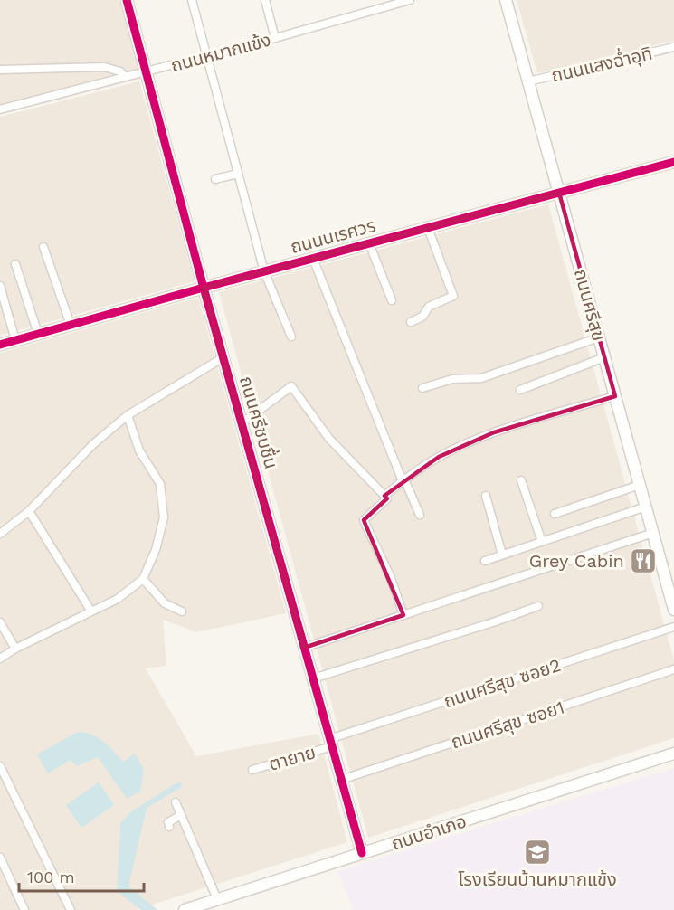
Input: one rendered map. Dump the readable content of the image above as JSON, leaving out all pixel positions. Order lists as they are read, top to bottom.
{
  "streets": {
    "street": [
      "ถนนหมากแข้ง",
      "ถนนแสงฉ่ำอุทิ",
      "ถนนนเรศวร",
      "ถนนศรีสุข",
      "ถนนศรีชมชื่น",
      "ถนนศรีสุข ซอย2",
      "ถนนศรีสุข ซอย1",
      "ตายาย",
      "ถนนอำเภอ"
    ]
  },
  "crossings": [
    ["ถนนหมากแข้ง", "ถนนศรีชมชื่น"],
    ["ถนนแสงฉ่ำอุทิ", "ถนนศรีสุข"],
    ["ถนนนเรศวร", "ถนนศรีสุข"],
    ["ถนนนเรศวร", "ถนนศรีชมชื่น"],
    ["ถนนศรีชมชื่น", "ถนนศรีสุข ซอย2"],
    ["ถนนศรีชมชื่น", "ถนนศรีสุข ซอย1"],
    ["ถนนศรีชมชื่น", "ตายาย"],
    ["ถนนศรีชมชื่น", "ถนนอำเภอ"],
    ["ถนนศรีสุข ซอย2", "ตายาย"]
  ],
  "places": {
    "restaurant": ["Grey Cabin"],
    "school or university": ["โรงเรียนบ้านหมากแข้ง"]
  },
  "scale_bar": "100 m"
}
